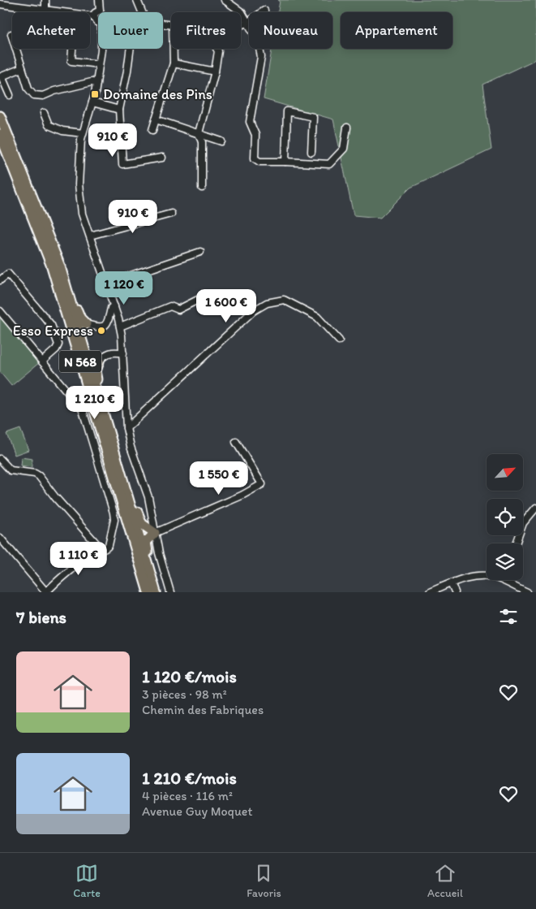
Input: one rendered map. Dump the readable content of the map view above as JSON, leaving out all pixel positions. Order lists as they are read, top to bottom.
{
  "streets": {
    "highway": ["N 568"]
  },
  "places": {
    "transit": ["Domaine des Pins"],
    "other": ["Esso Express"]
  },
  "north": "top right",
  "page": {
    "chip": [
      "Acheter",
      "Louer",
      "Filtres",
      "Nouveau",
      "Appartement"
    ],
    "price": [
      "910 €",
      "910 €",
      "1 120 €",
      "1 600 €",
      "1 210 €",
      "1 550 €",
      "1 110 €"
    ],
    "heading": "7 biens",
    "list": [
      {
        "name": "1 120 €/mois",
        "note": "3 pièces · 98 m² · Chemin des Fabriques"
      },
      {
        "name": "1 210 €/mois",
        "note": "4 pièces · 116 m² · Avenue Guy Moquet"
      }
    ],
    "tabs": ["Carte", "Favoris", "Accueil"]
  }
}
